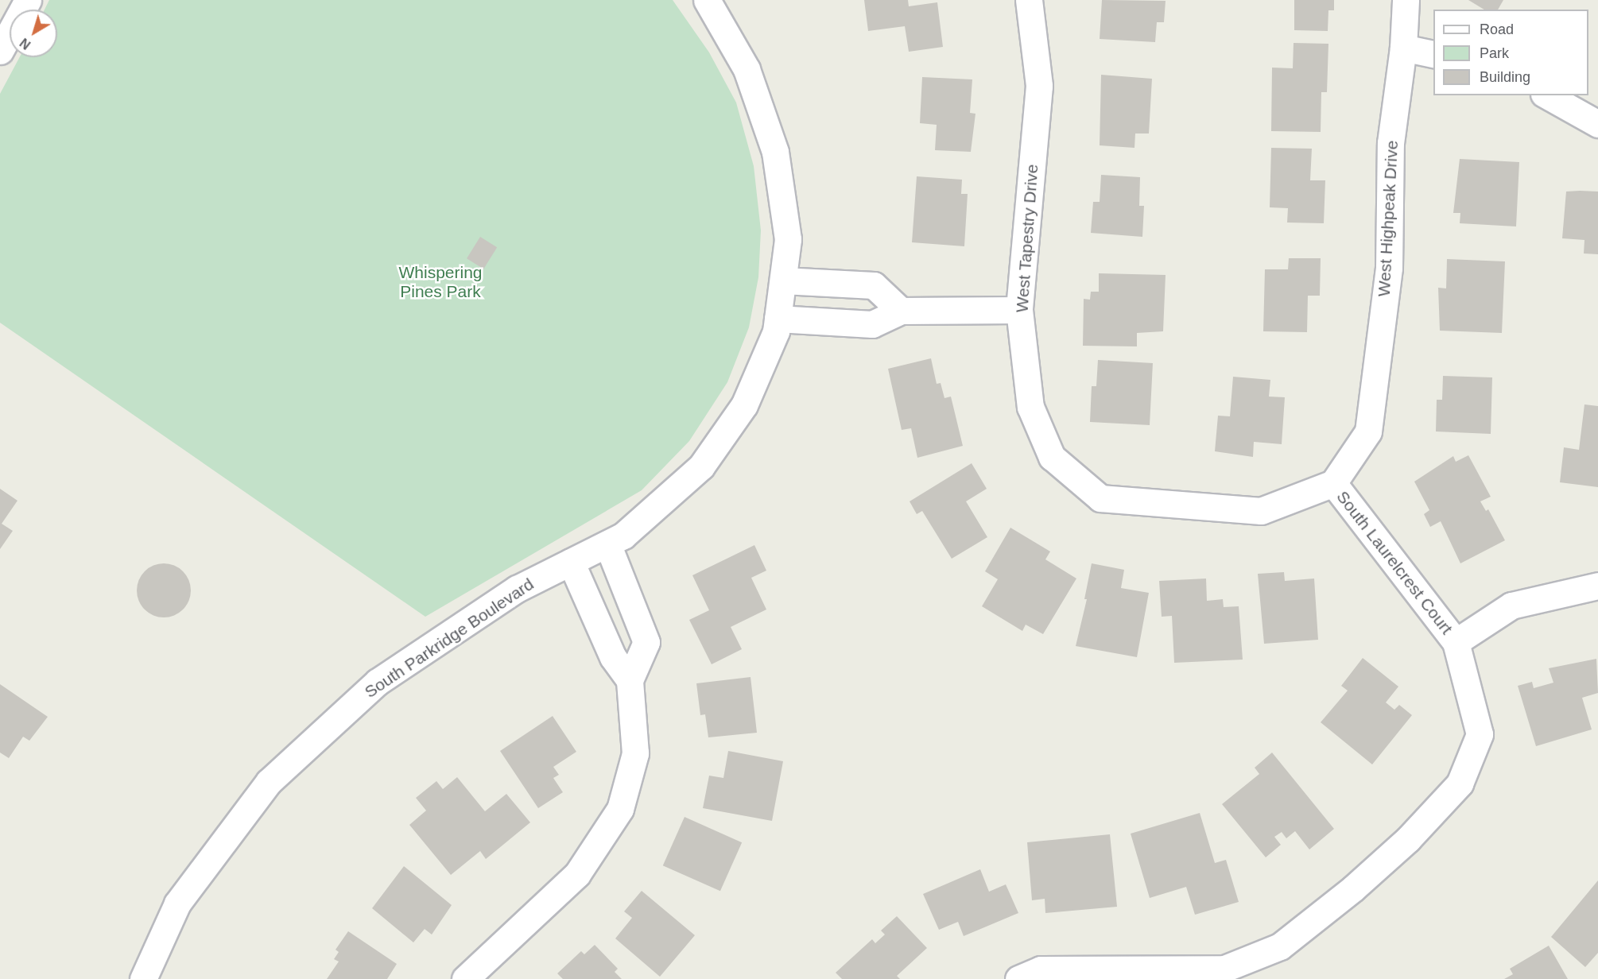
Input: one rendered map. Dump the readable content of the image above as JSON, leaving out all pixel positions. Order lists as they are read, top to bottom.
{
  "streets": {
    "street": [
      "West Highpeak Drive",
      "West Tapestry Drive",
      "South Laurelcrest Court",
      "South Parkridge Boulevard"
    ]
  },
  "crossings": [
    ["West Highpeak Drive", "West Tapestry Drive"],
    ["West Highpeak Drive", "South Laurelcrest Court"],
    ["West Tapestry Drive", "South Laurelcrest Court"]
  ],
  "parks": ["Whispering Pines Park"],
  "legend": ["Road", "Park", "Building"],
  "north": "bottom left"
}
